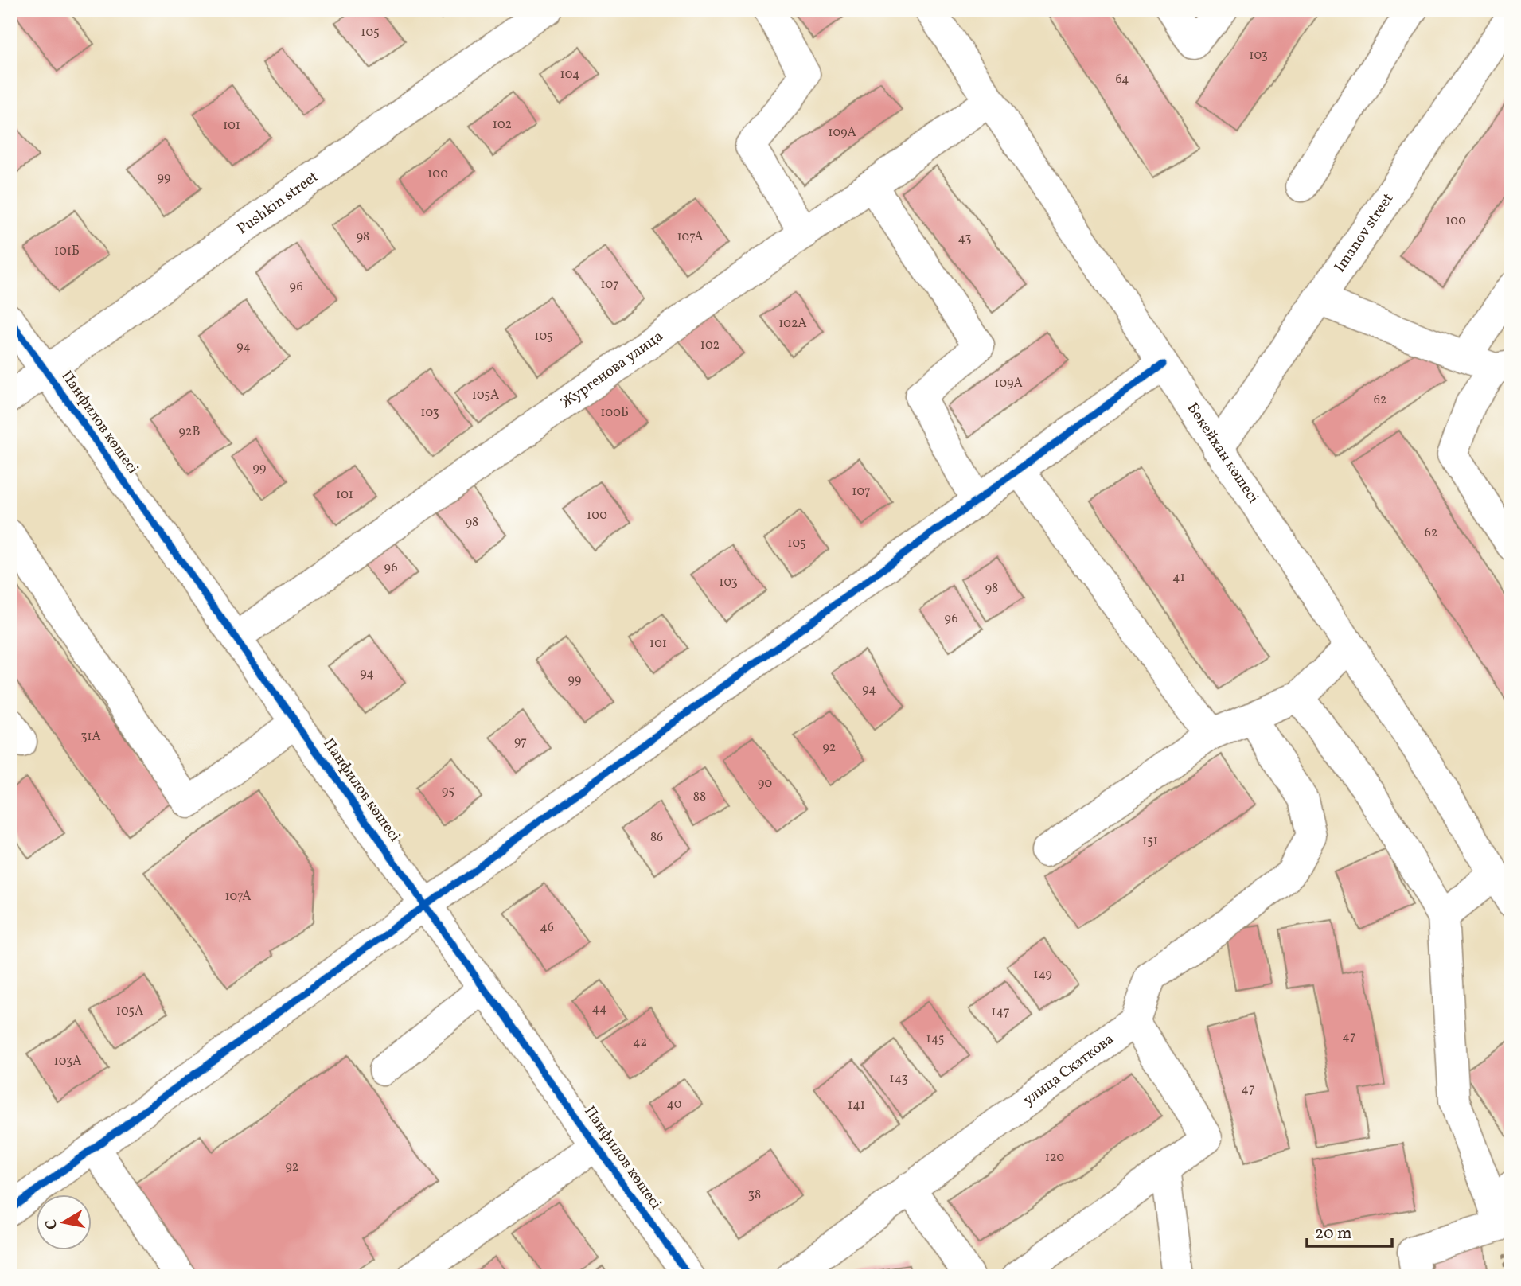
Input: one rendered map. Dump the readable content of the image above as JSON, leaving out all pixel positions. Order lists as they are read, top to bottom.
{
  "streets": {
    "street": [
      "Pushkin street",
      "Imanov street",
      "Жургенова улица",
      "Панфилов көшесі",
      "Бөкейхан көшесі",
      "улица Скаткова"
    ]
  },
  "crossings": [
    ["Pushkin street", "Панфилов көшесі"],
    ["Imanov street", "Бөкейхан көшесі"],
    ["Жургенова улица", "Панфилов көшесі"],
    ["Жургенова улица", "Бөкейхан көшесі"]
  ],
  "house_numbers": [
    "105",
    "103",
    "104",
    "64",
    "102",
    "101",
    "109А",
    "100",
    "99",
    "100",
    "98",
    "107А",
    "43",
    "101Б",
    "107",
    "96",
    "102А",
    "105",
    "102",
    "94",
    "109А",
    "105А",
    "62",
    "103",
    "100Б",
    "92В",
    "99",
    "107",
    "101",
    "100",
    "98",
    "62",
    "105",
    "96",
    "41",
    "103",
    "98",
    "96",
    "101",
    "94",
    "99",
    "94",
    "31А",
    "97",
    "92",
    "90",
    "95",
    "88",
    "86",
    "151",
    "107А",
    "46",
    "149",
    "44",
    "105А",
    "147",
    "47",
    "145",
    "42",
    "103А",
    "143",
    "47",
    "40",
    "141",
    "120",
    "92",
    "38"
  ],
  "scale_bar": "20 m",
  "north": "left"
}
